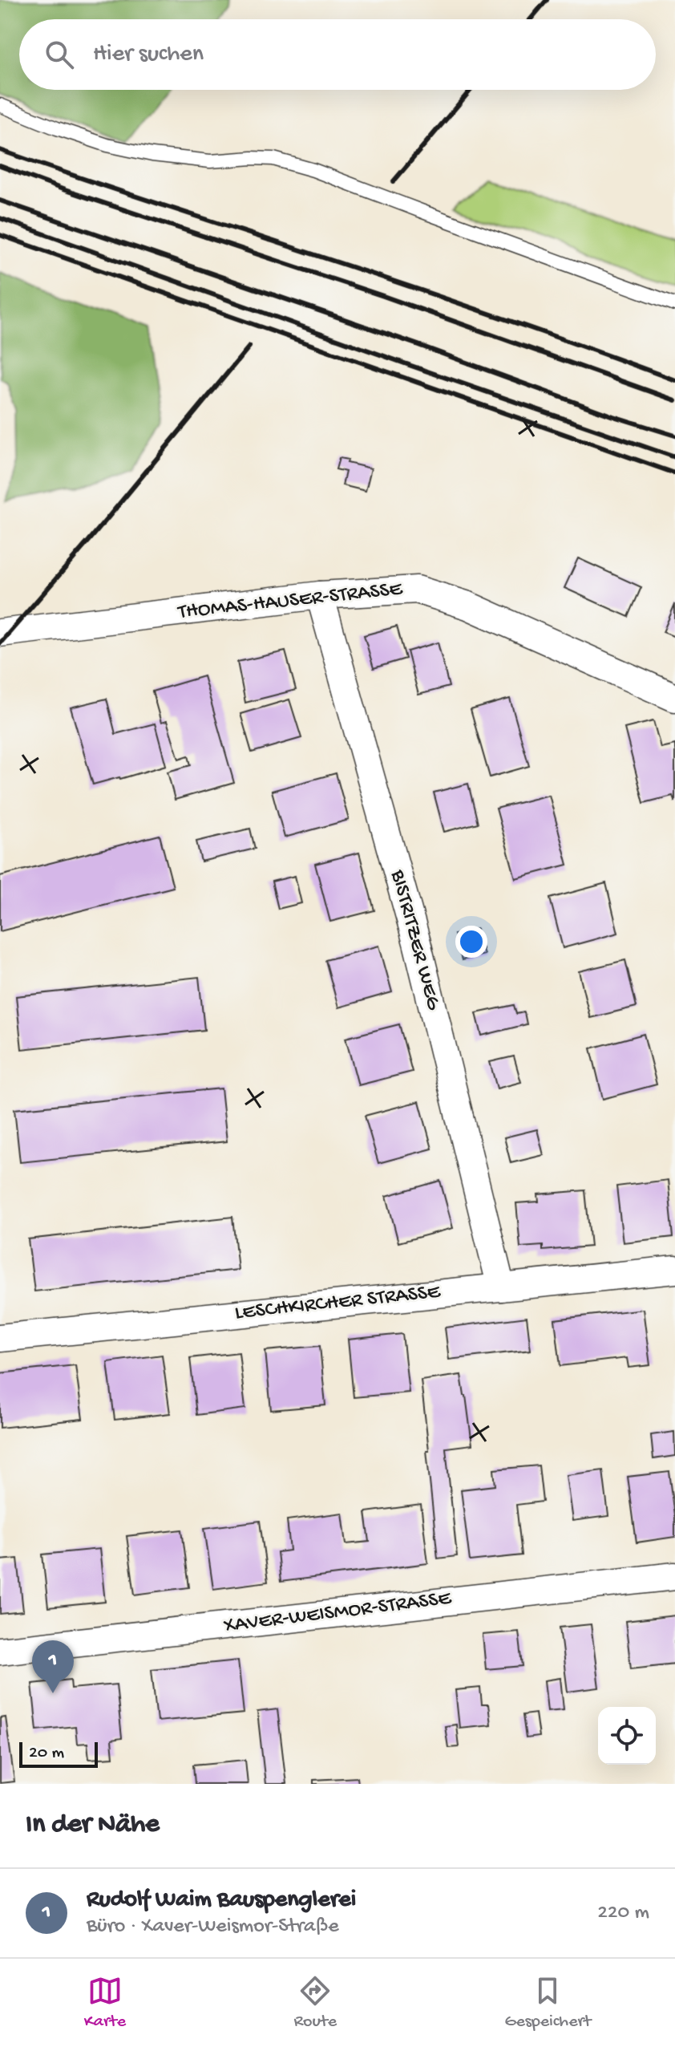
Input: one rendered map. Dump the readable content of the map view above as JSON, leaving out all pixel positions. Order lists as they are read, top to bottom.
{
  "streets": {
    "street": [
      "THOMAS-HAUSER-STRASSE",
      "BISTRITZER WEG",
      "LESCHKIRCHER STRASSE",
      "XAVER-WEISMOR-STRASSE"
    ]
  },
  "crossings": [
    ["THOMAS-HAUSER-STRASSE", "BISTRITZER WEG"],
    ["BISTRITZER WEG", "LESCHKIRCHER STRASSE"]
  ],
  "scale_bar": "20 m",
  "page": {
    "search": "Hier suchen",
    "pins": "1",
    "scale": "20 m",
    "heading": "In der Nähe",
    "list": [
      {
        "mark": "1",
        "name": "Rudolf Waim Bauspenglerei",
        "note": "Büro · Xaver-Weismor-Straße",
        "value": "220 m"
      }
    ],
    "nav": ["Karte", "Route", "Gespeichert"]
  }
}
